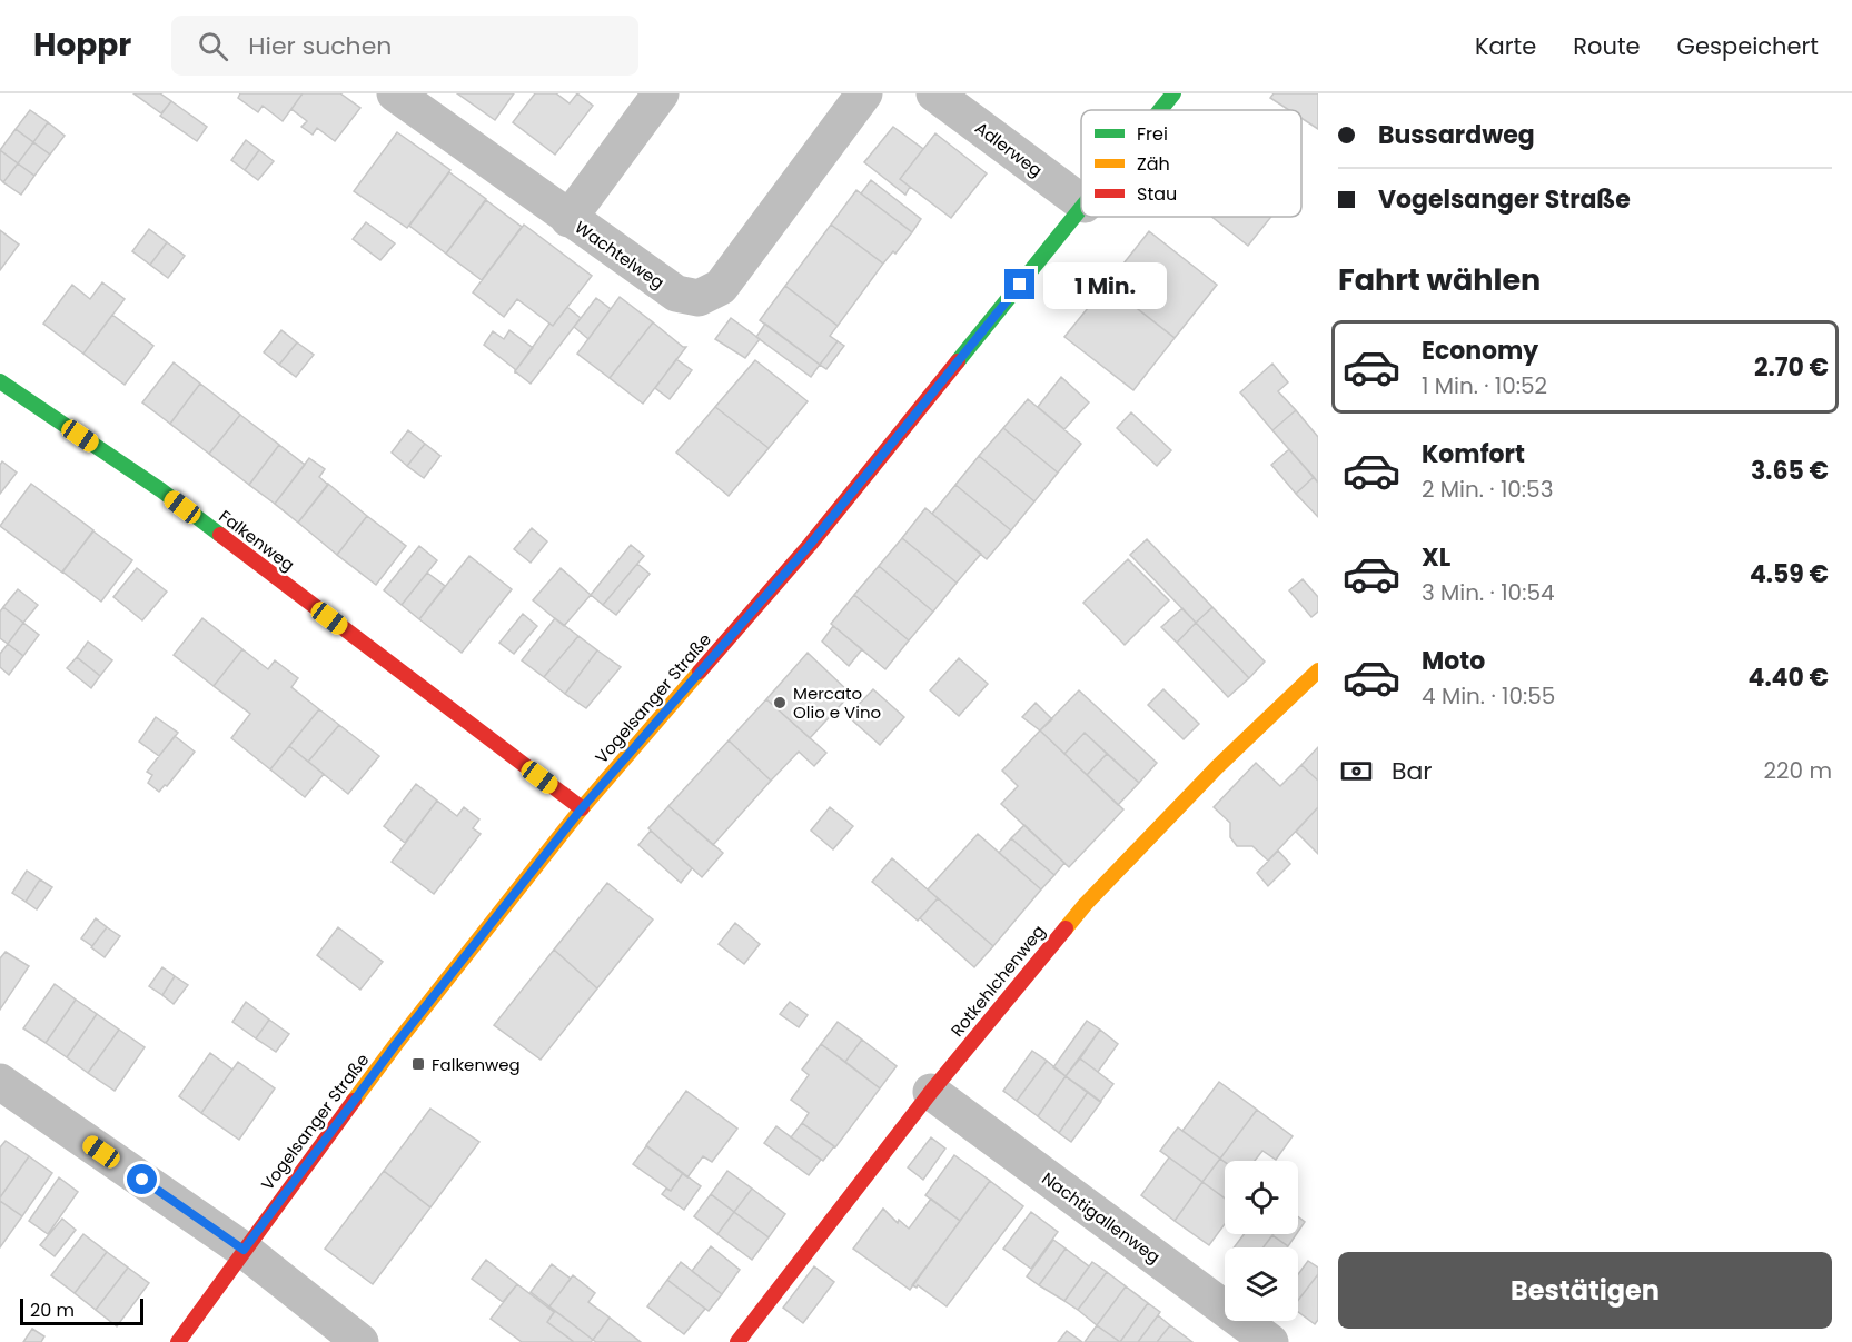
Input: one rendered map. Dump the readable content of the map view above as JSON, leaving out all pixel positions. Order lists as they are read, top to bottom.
{
  "streets": {
    "street": [
      "Adlerweg",
      "Wachtelweg",
      "Falkenweg",
      "Vogelsanger Straße",
      "Rotkehlchenweg",
      "Nachtigallenweg"
    ]
  },
  "crossings": [
    ["Falkenweg", "Vogelsanger Straße"],
    ["Rotkehlchenweg", "Nachtigallenweg"]
  ],
  "places": {
    "other": ["Mercato Olio e Vino"],
    "transit": ["Falkenweg"]
  },
  "legend": ["Frei", "Zäh", "Stau"],
  "scale_bar": "20 m",
  "page": {
    "header": "Hoppr",
    "search": "Hier suchen",
    "nav": ["Karte", "Route", "Gespeichert"],
    "banner": ["Bussardweg", "Vogelsanger Straße"],
    "heading": "Fahrt wählen",
    "bubble": "1 Min.",
    "list": [
      {
        "name": "Economy",
        "note": "1 Min. · 10:52",
        "value": "2.70 €"
      },
      {
        "name": "Komfort",
        "note": "2 Min. · 10:53",
        "value": "3.65 €"
      },
      {
        "name": "XL",
        "note": "3 Min. · 10:54",
        "value": "4.59 €"
      },
      {
        "name": "Moto",
        "note": "4 Min. · 10:55",
        "value": "4.40 €"
      }
    ],
    "pay": ["Bar", "220 m"],
    "buttons": "Bestätigen",
    "scale": "20 m"
  }
}
